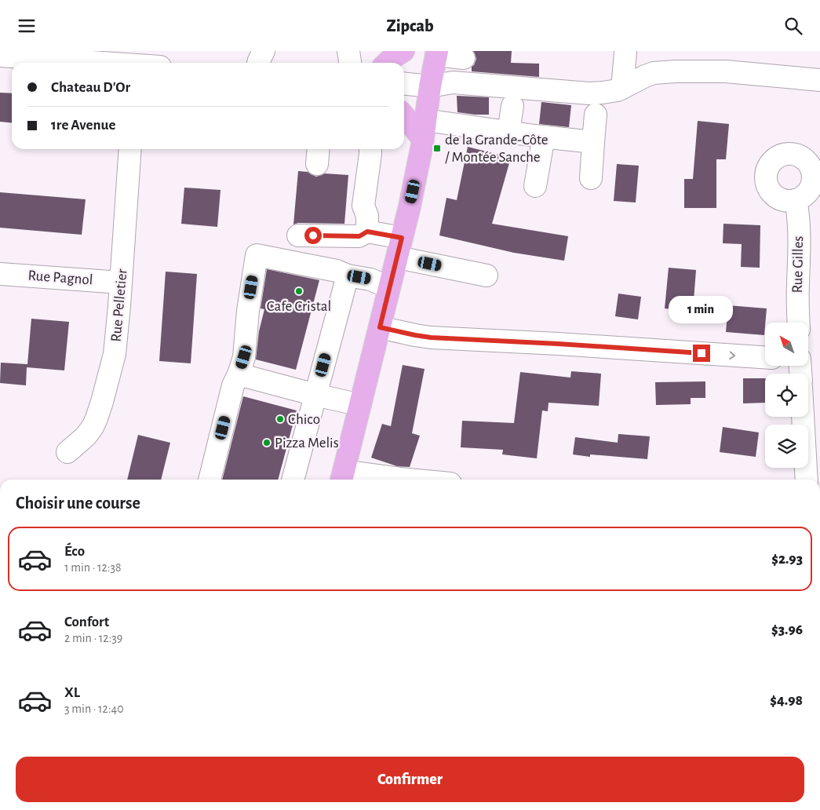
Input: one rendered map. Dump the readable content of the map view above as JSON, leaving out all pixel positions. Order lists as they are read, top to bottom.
{
  "streets": {
    "street": ["Rue Gilles", "Rue Pagnol", "Rue Pelletier"]
  },
  "crossings": [
    ["Rue Pagnol", "Rue Pelletier"]
  ],
  "places": {
    "transit": ["de la Grande-Côte / Montée Sanche"],
    "other": ["Cafe Cristal", "Chico", "Pizza Melis"]
  },
  "north": "top left",
  "page": {
    "header": "Zipcab",
    "banner": ["Chateau D'Or", "1re Avenue"],
    "bubble": "1 min",
    "heading": "Choisir une course",
    "list": [
      {
        "name": "Éco",
        "note": "1 min · 12:38",
        "value": "$2.93"
      },
      {
        "name": "Confort",
        "note": "2 min · 12:39",
        "value": "$3.96"
      },
      {
        "name": "XL",
        "note": "3 min · 12:40",
        "value": "$4.98"
      }
    ],
    "buttons": "Confirmer"
  }
}
